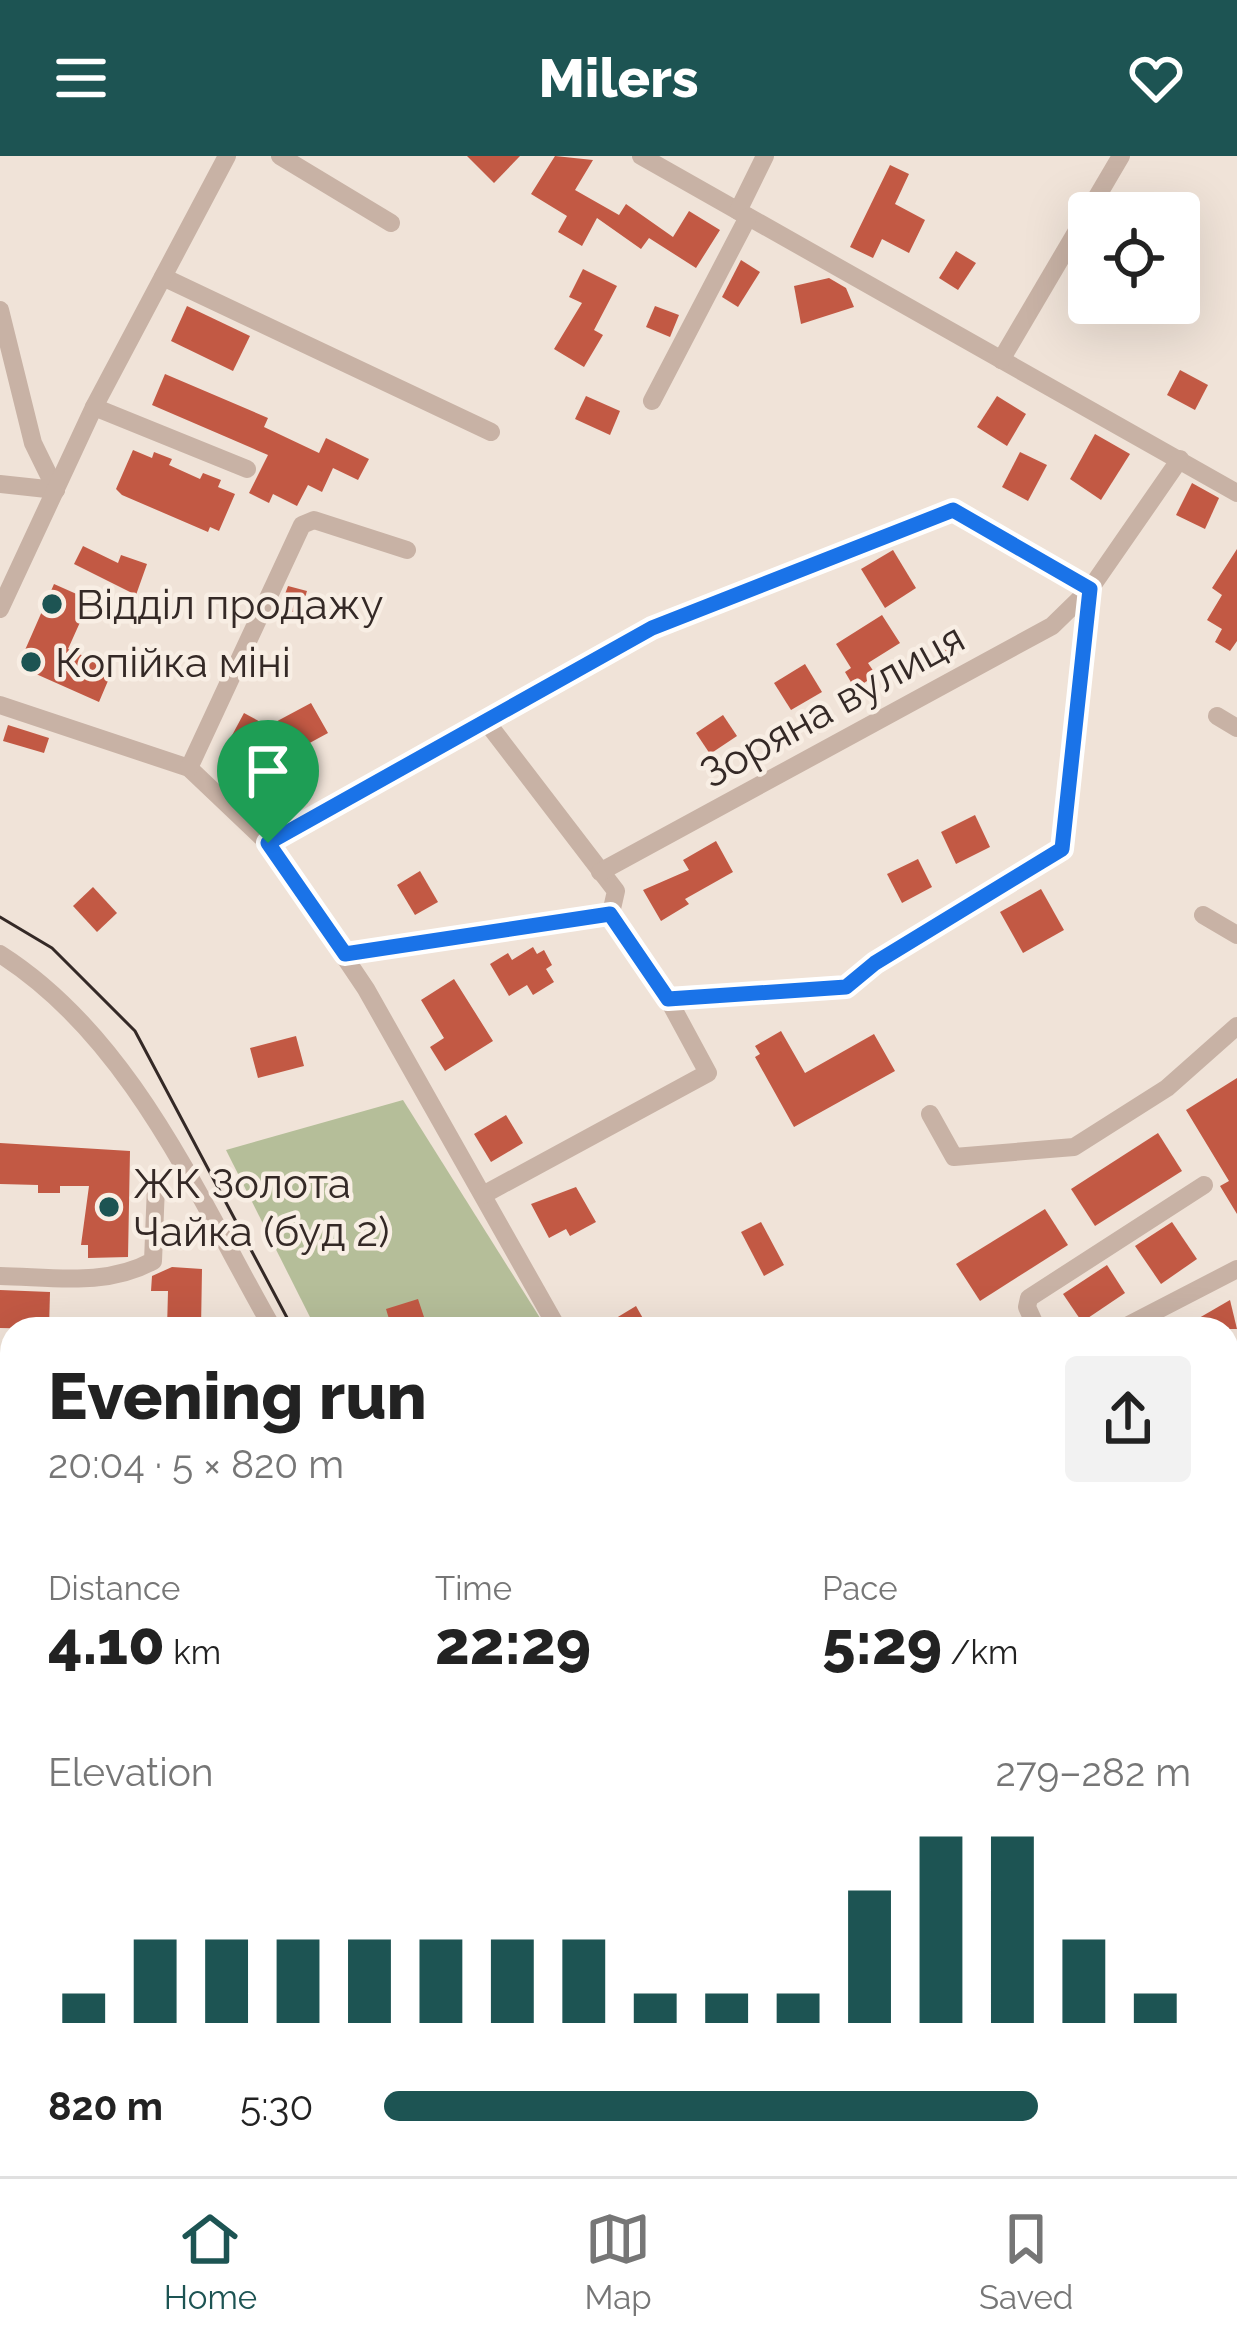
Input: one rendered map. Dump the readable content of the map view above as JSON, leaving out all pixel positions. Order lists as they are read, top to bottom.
{
  "streets": {
    "street": ["Зоряна вулиця"]
  },
  "places": ["Відділ продажу", "Копійка міні", "ЖК Золота Чайка (буд 2)"],
  "page": {
    "header": "Milers",
    "heading": ["Evening run", "20:04 · 5 × 820 m"],
    "stats": [
      ["Distance", "4.10 km"],
      ["Time", "22:29"],
      ["Pace", "5:29 /km"]
    ],
    "chart": ["Elevation", "279–282 m"],
    "list": [
      {
        "name": "820 m",
        "note": "5:30"
      }
    ],
    "tabs": ["Home", "Map", "Saved"]
  }
}
